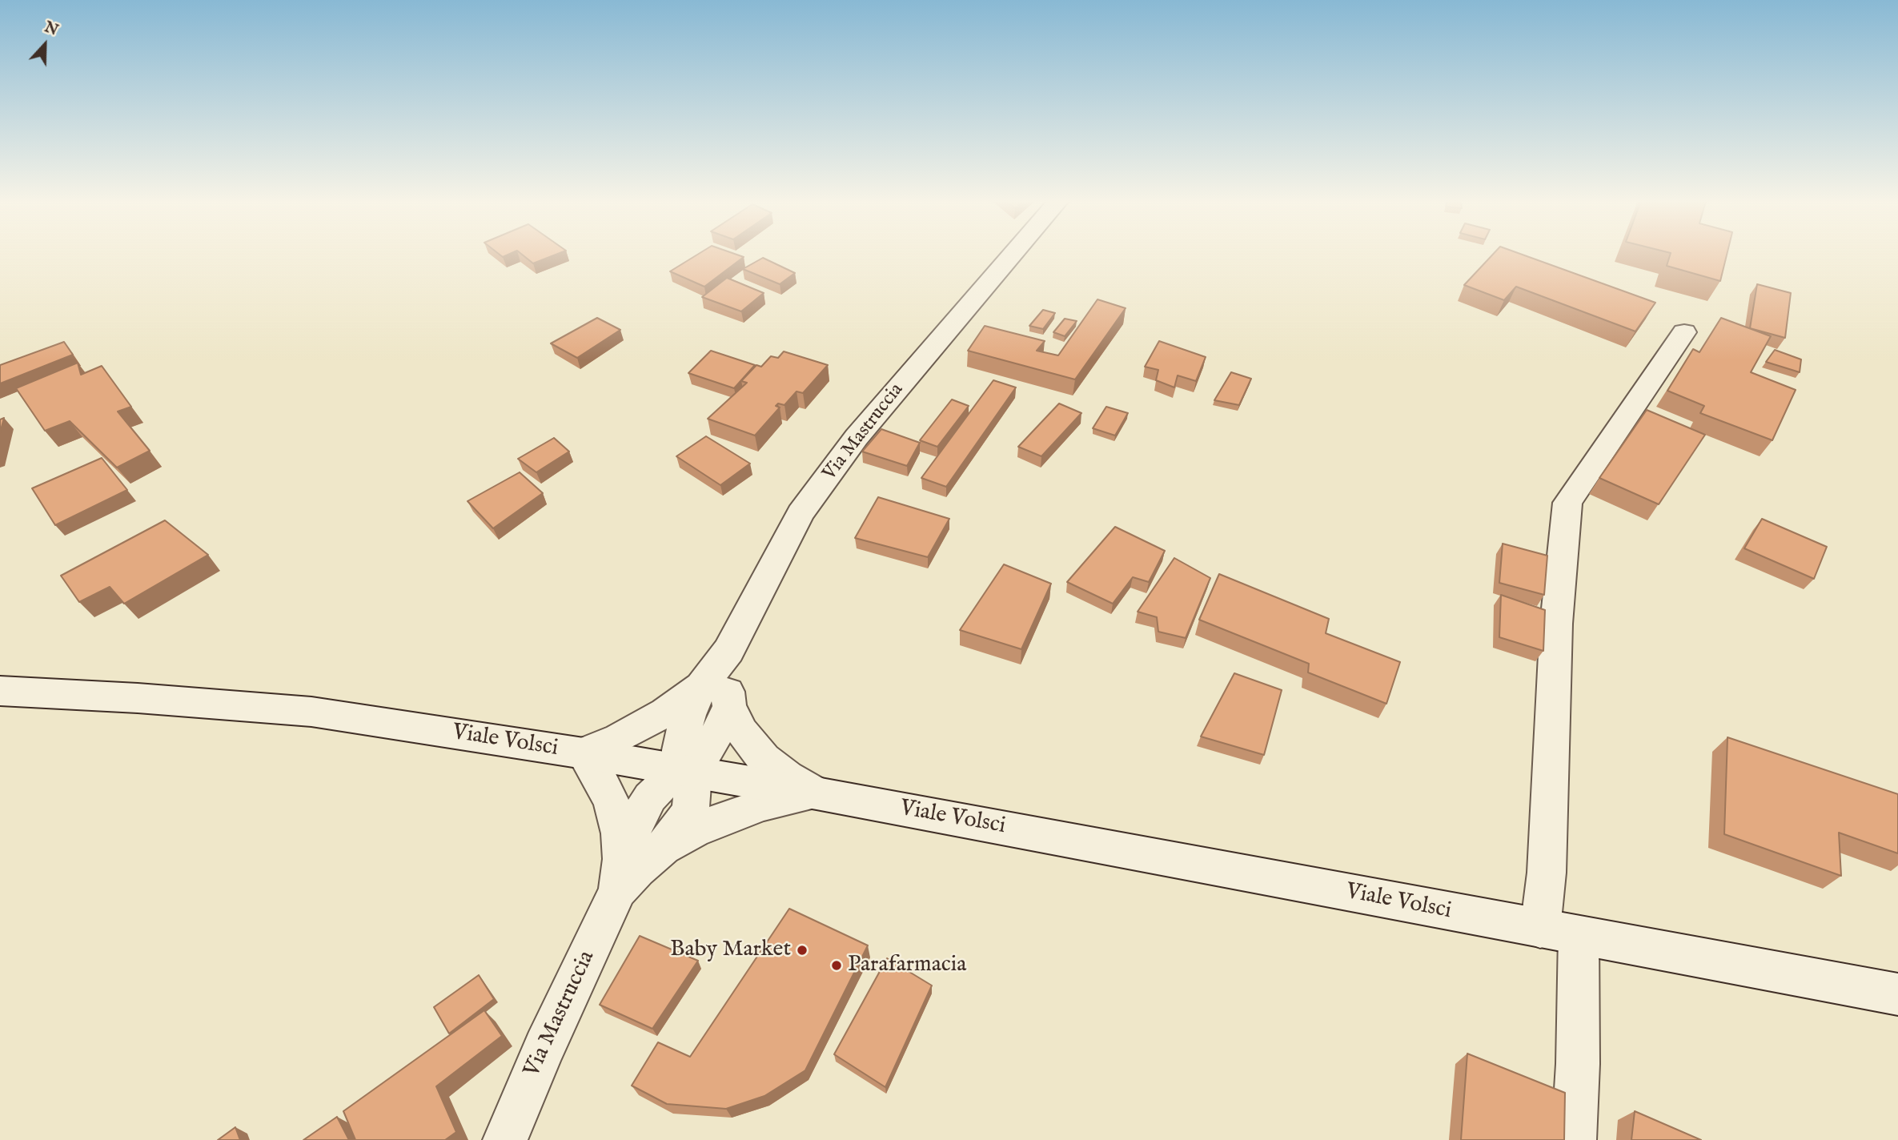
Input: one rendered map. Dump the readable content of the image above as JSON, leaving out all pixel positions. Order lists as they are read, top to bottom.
{
  "streets": {
    "street": ["Via Mastruccia", "Viale Volsci"]
  },
  "places": ["Baby Market", "Parafarmacia"],
  "north": "top"
}
